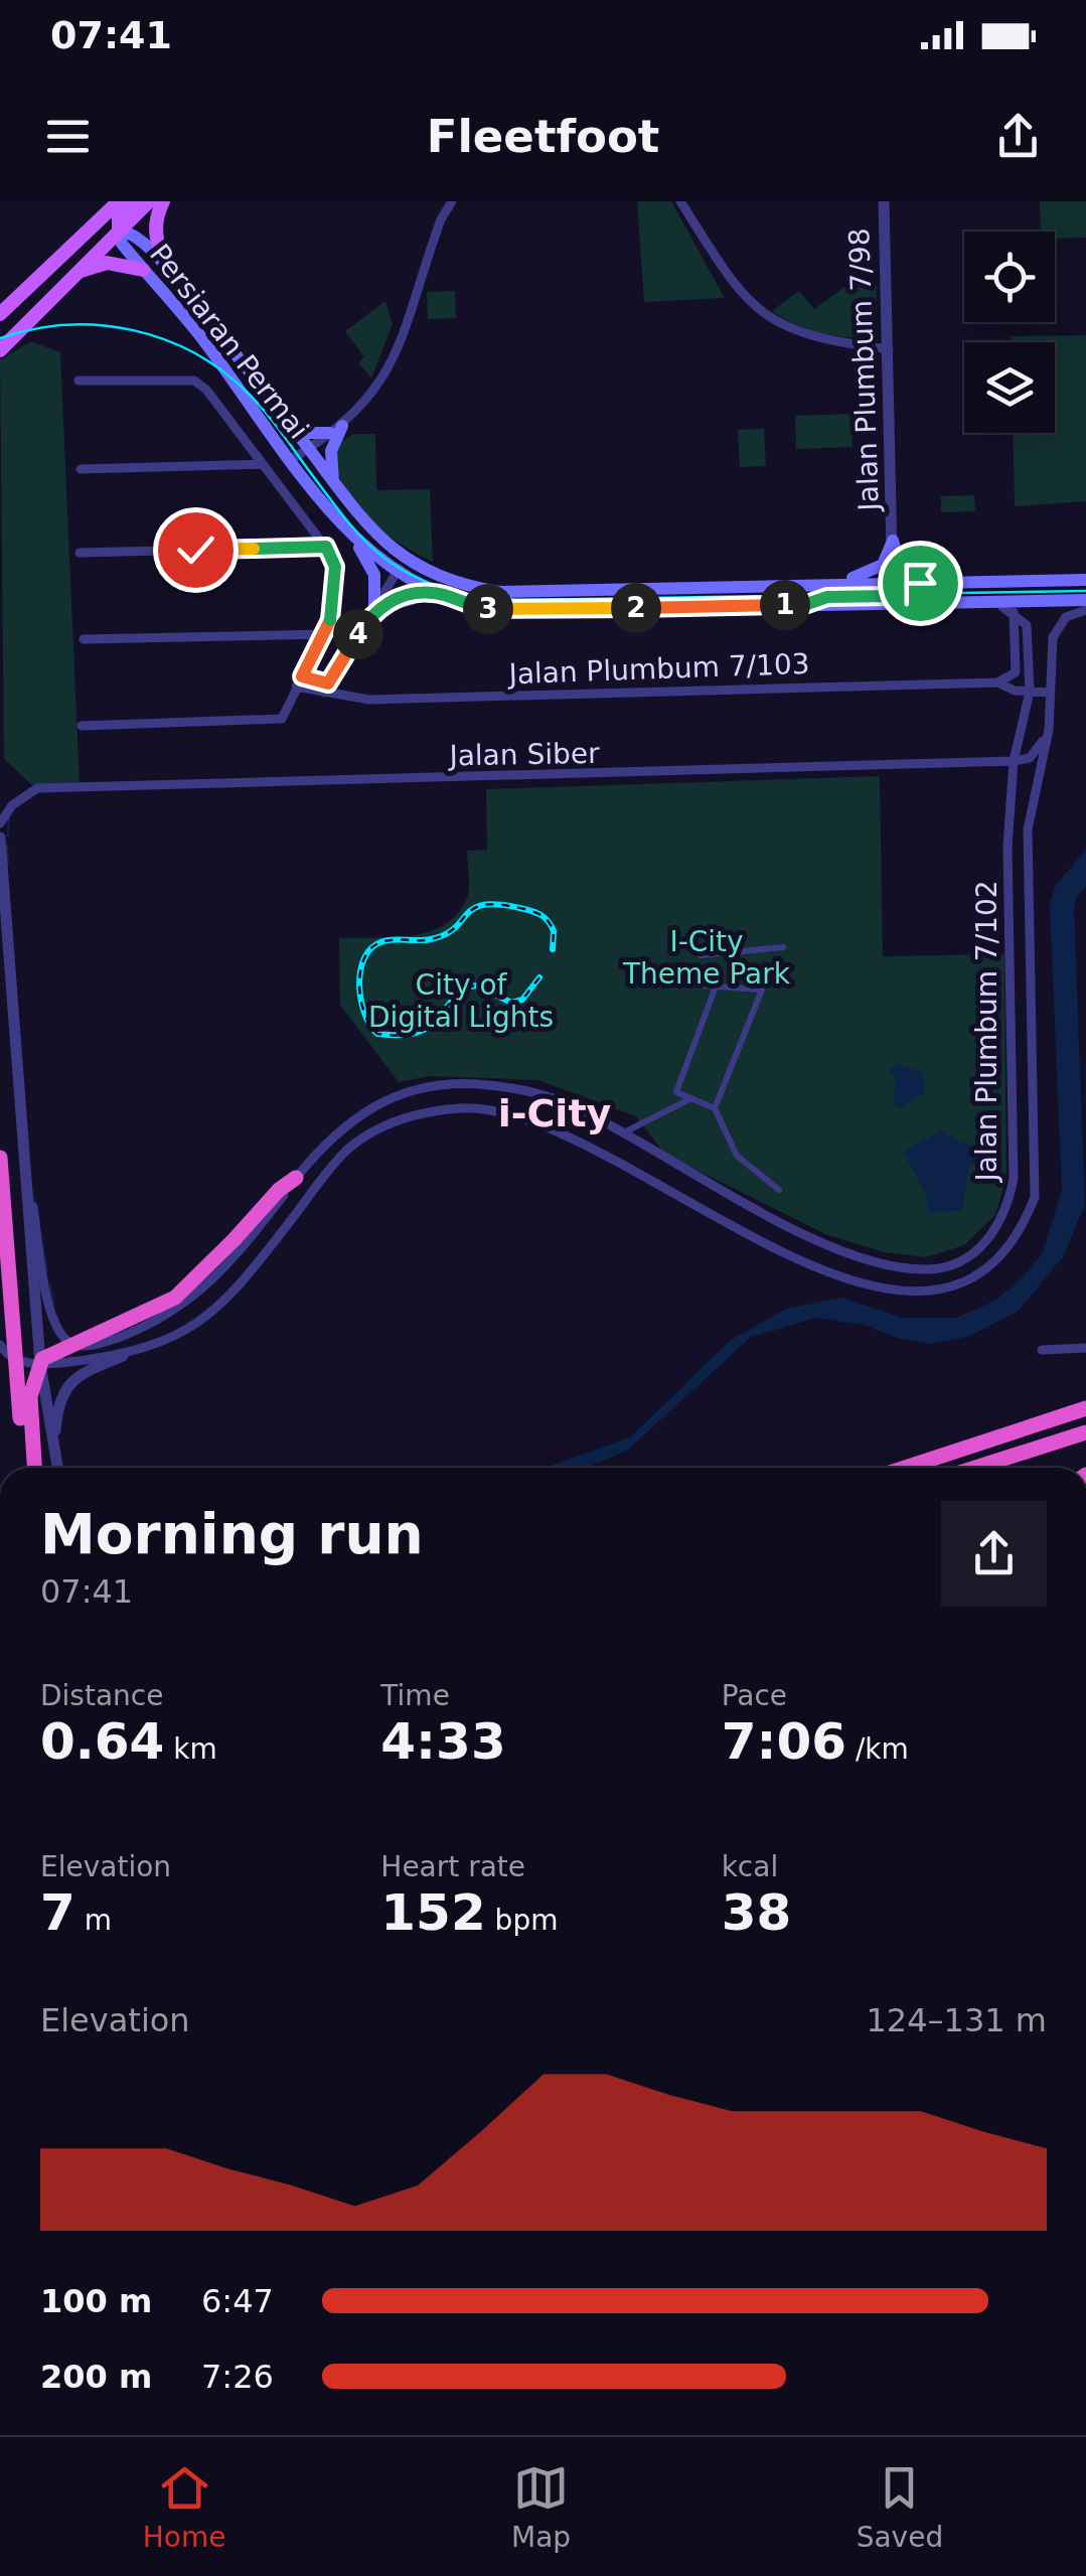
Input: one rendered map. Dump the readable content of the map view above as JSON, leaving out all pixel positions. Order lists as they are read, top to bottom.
{
  "streets": {
    "main road": ["Persiaran Permai"],
    "street": [
      "Jalan Plumbum 7/98",
      "Jalan Plumbum 7/103",
      "Jalan Siber",
      "Jalan Plumbum 7/102"
    ]
  },
  "crossings": [
    ["Persiaran Permai", "Jalan Plumbum 7/98"],
    ["Persiaran Permai", "Jalan Plumbum 7/102"],
    ["Jalan Plumbum 7/103", "Jalan Plumbum 7/102"],
    ["Jalan Siber", "Jalan Plumbum 7/102"]
  ],
  "districts": ["i-City"],
  "parks": ["I-City Theme Park", "City of Digital Lights"],
  "page": {
    "status": "07:41",
    "header": "Fleetfoot",
    "pins": [
      "1",
      "2",
      "3",
      "4"
    ],
    "heading": ["Morning run", "07:41"],
    "stats": [
      ["Distance", "0.64 km"],
      ["Time", "4:33"],
      ["Pace", "7:06 /km"],
      ["Elevation", "7 m"],
      ["Heart rate", "152 bpm"],
      ["kcal", "38"]
    ],
    "chart": ["Elevation", "124–131 m"],
    "list": [
      {
        "name": "100 m",
        "note": "6:47"
      },
      {
        "name": "200 m",
        "note": "7:26"
      }
    ],
    "tabs": ["Home", "Map", "Saved"]
  }
}
